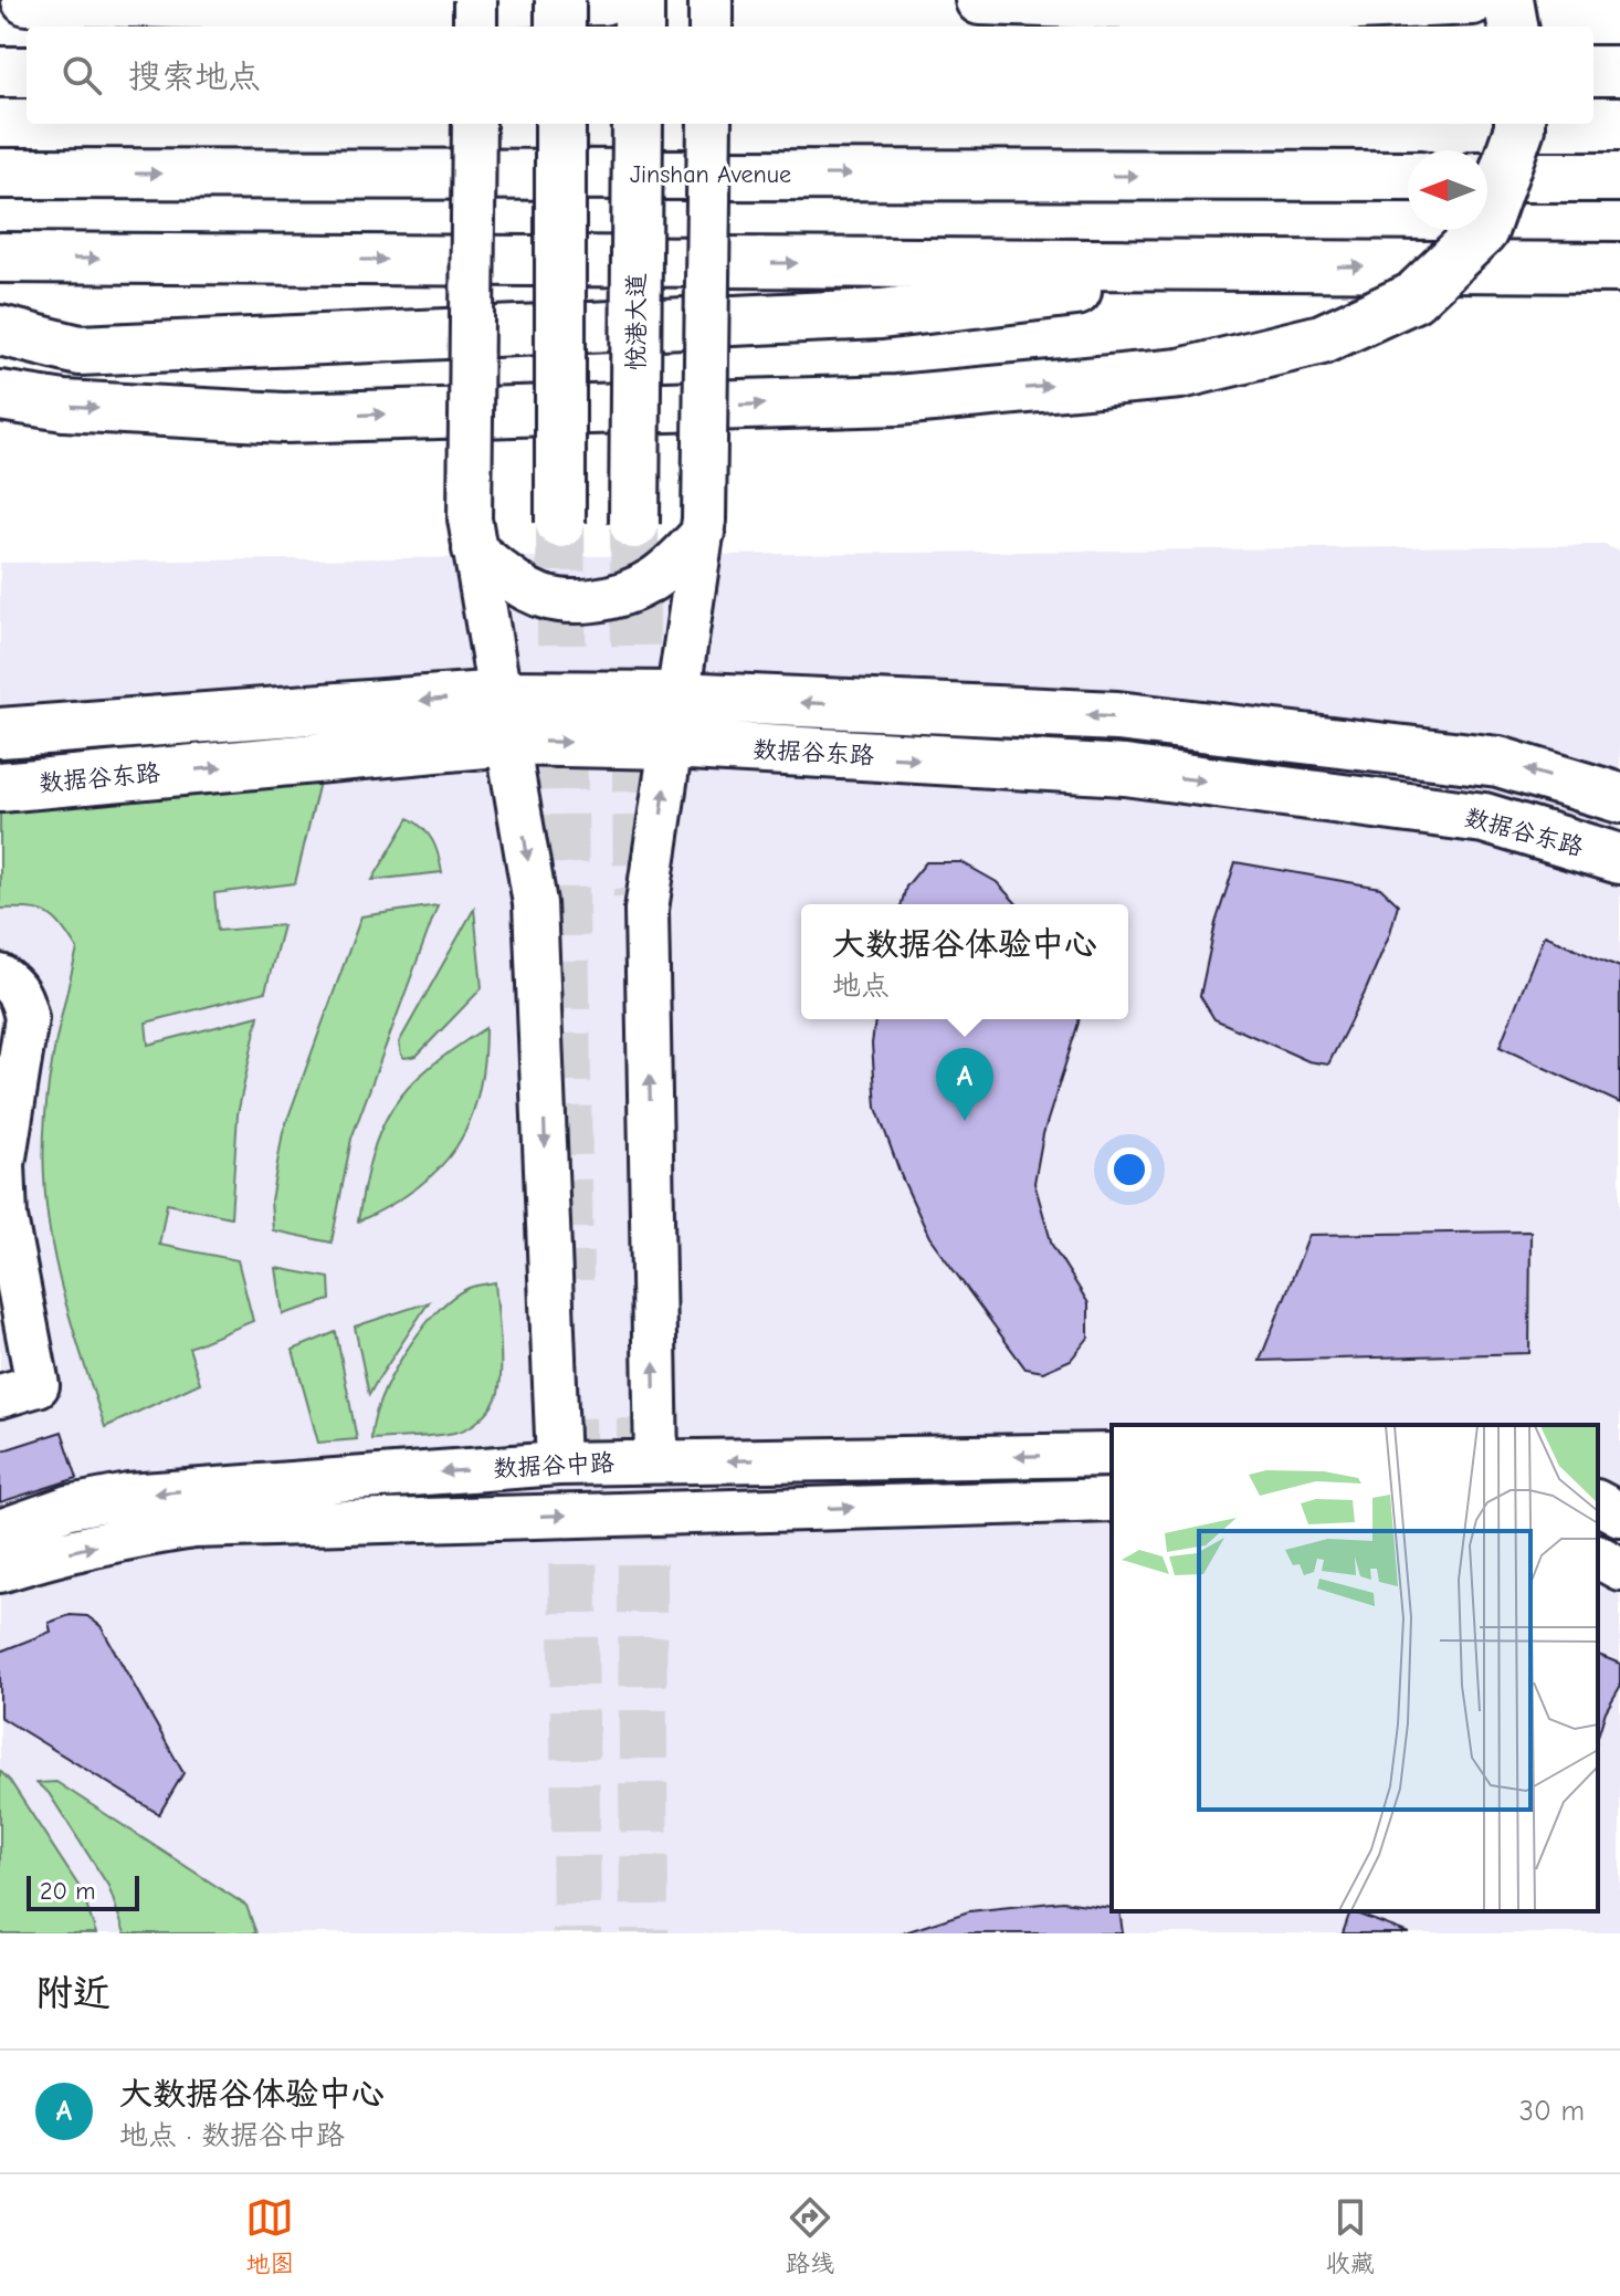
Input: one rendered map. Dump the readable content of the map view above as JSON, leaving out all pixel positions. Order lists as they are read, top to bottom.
{
  "streets": {
    "main road": ["Jinshan Avenue", "悦港大道", "数据谷东路"],
    "street": ["数据谷中路"]
  },
  "scale_bar": "20 m",
  "north": "left",
  "page": {
    "search": "搜索地点",
    "popup": ["大数据谷体验中心", "地点"],
    "pins": "A",
    "scale": "20 m",
    "heading": "附近",
    "list": [
      {
        "mark": "A",
        "name": "大数据谷体验中心",
        "note": "地点 · 数据谷中路",
        "value": "30 m"
      }
    ],
    "nav": ["地图", "路线", "收藏"]
  }
}
